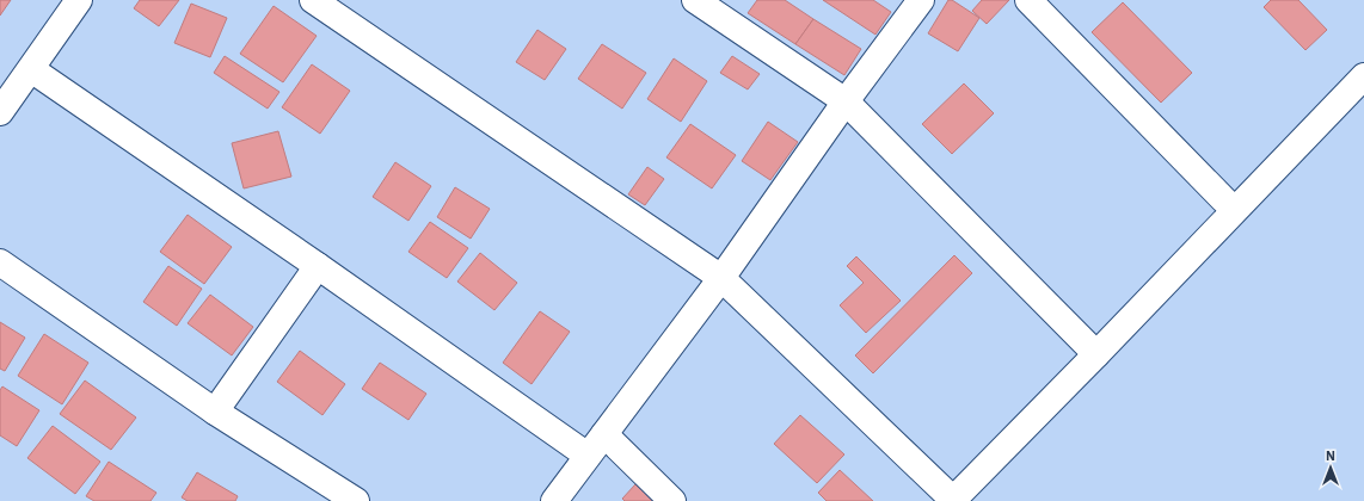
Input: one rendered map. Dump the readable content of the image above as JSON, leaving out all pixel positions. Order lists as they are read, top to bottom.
{
  "north": "top"
}
